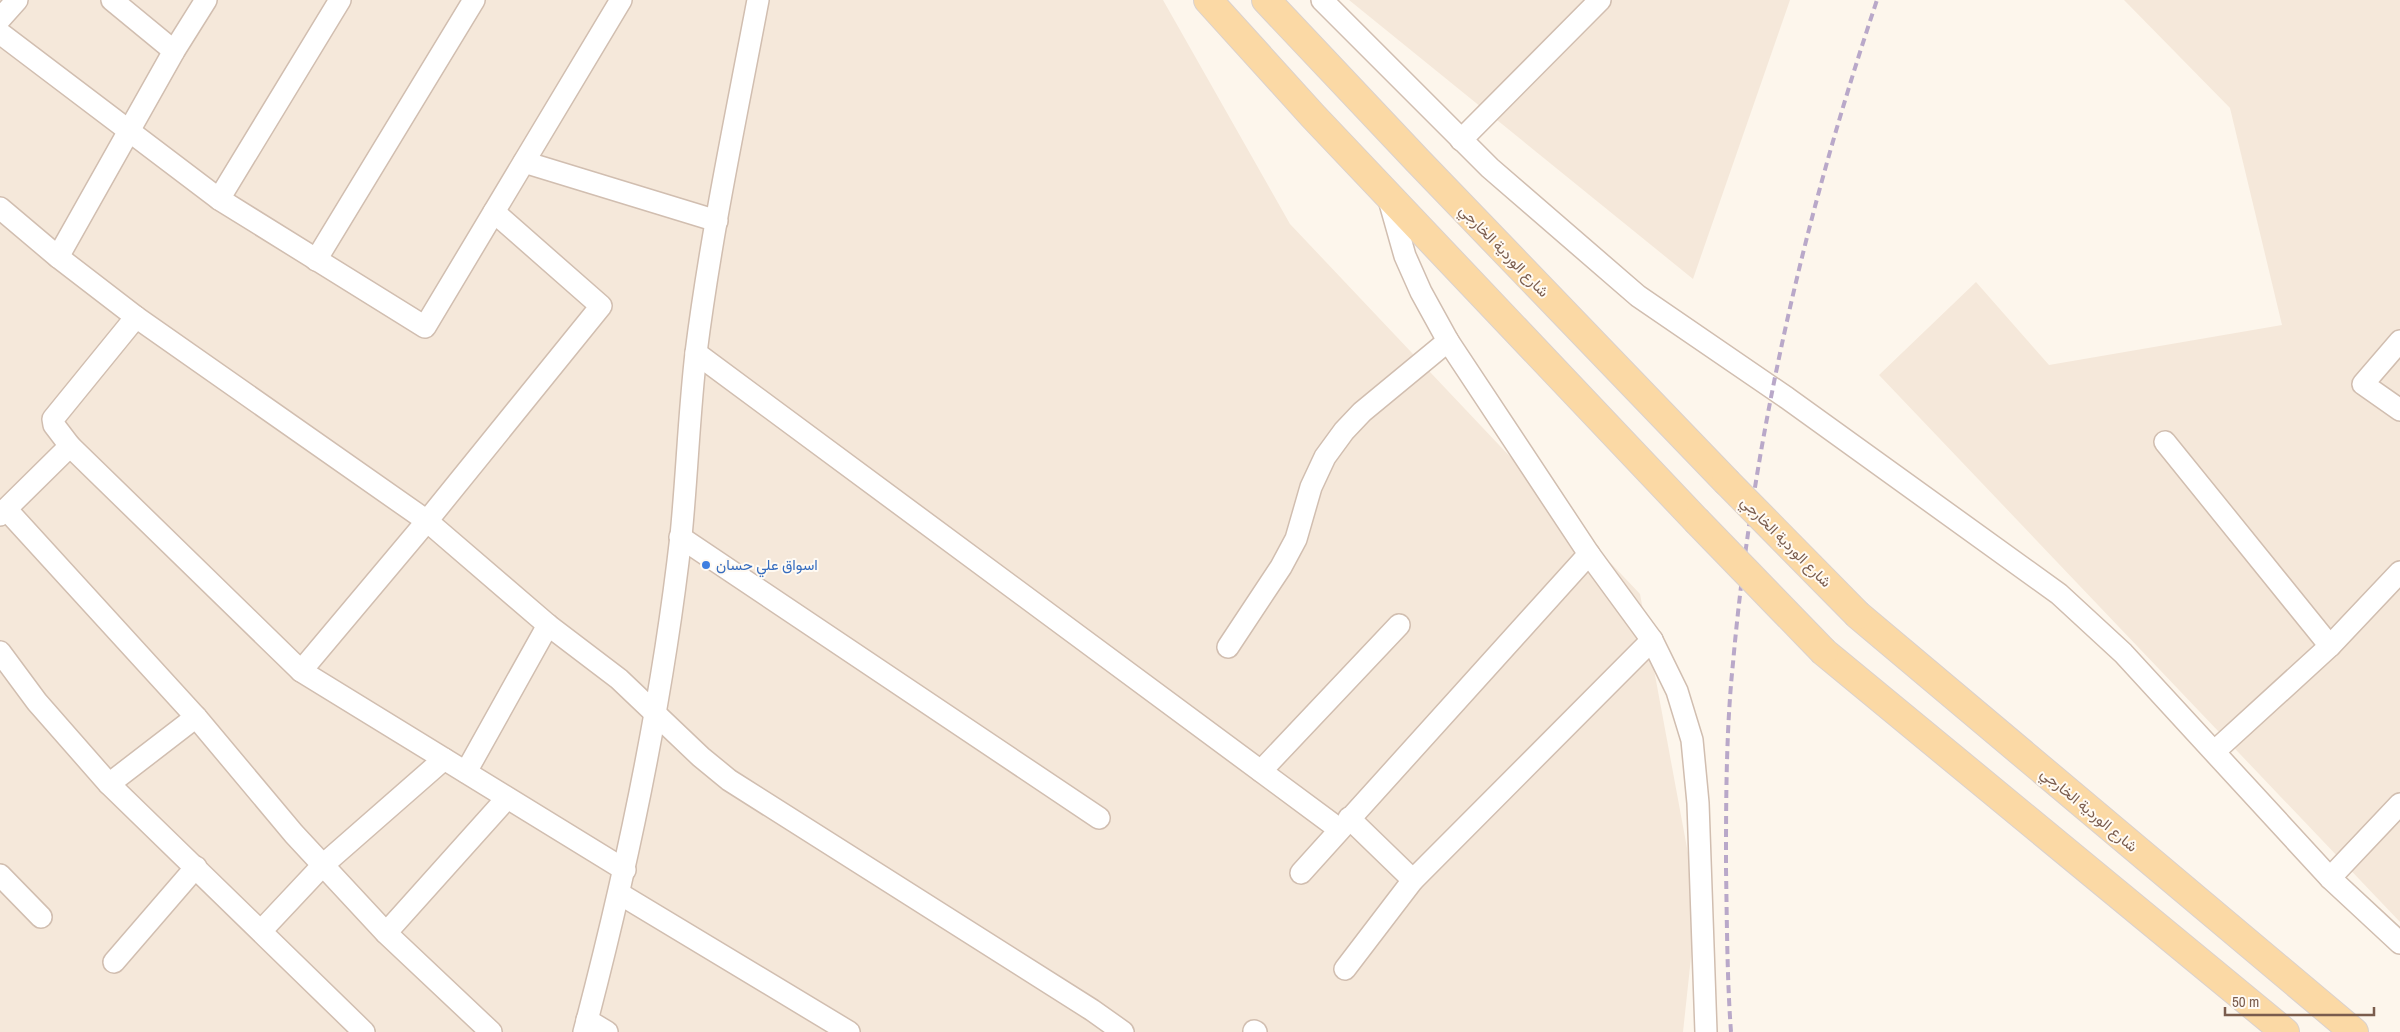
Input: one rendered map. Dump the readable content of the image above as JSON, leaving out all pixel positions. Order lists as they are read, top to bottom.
{
  "streets": {
    "main road": ["شارع الوردية الخارجي"]
  },
  "places": ["اسواق علي حسان"],
  "scale_bar": "50 m"
}
